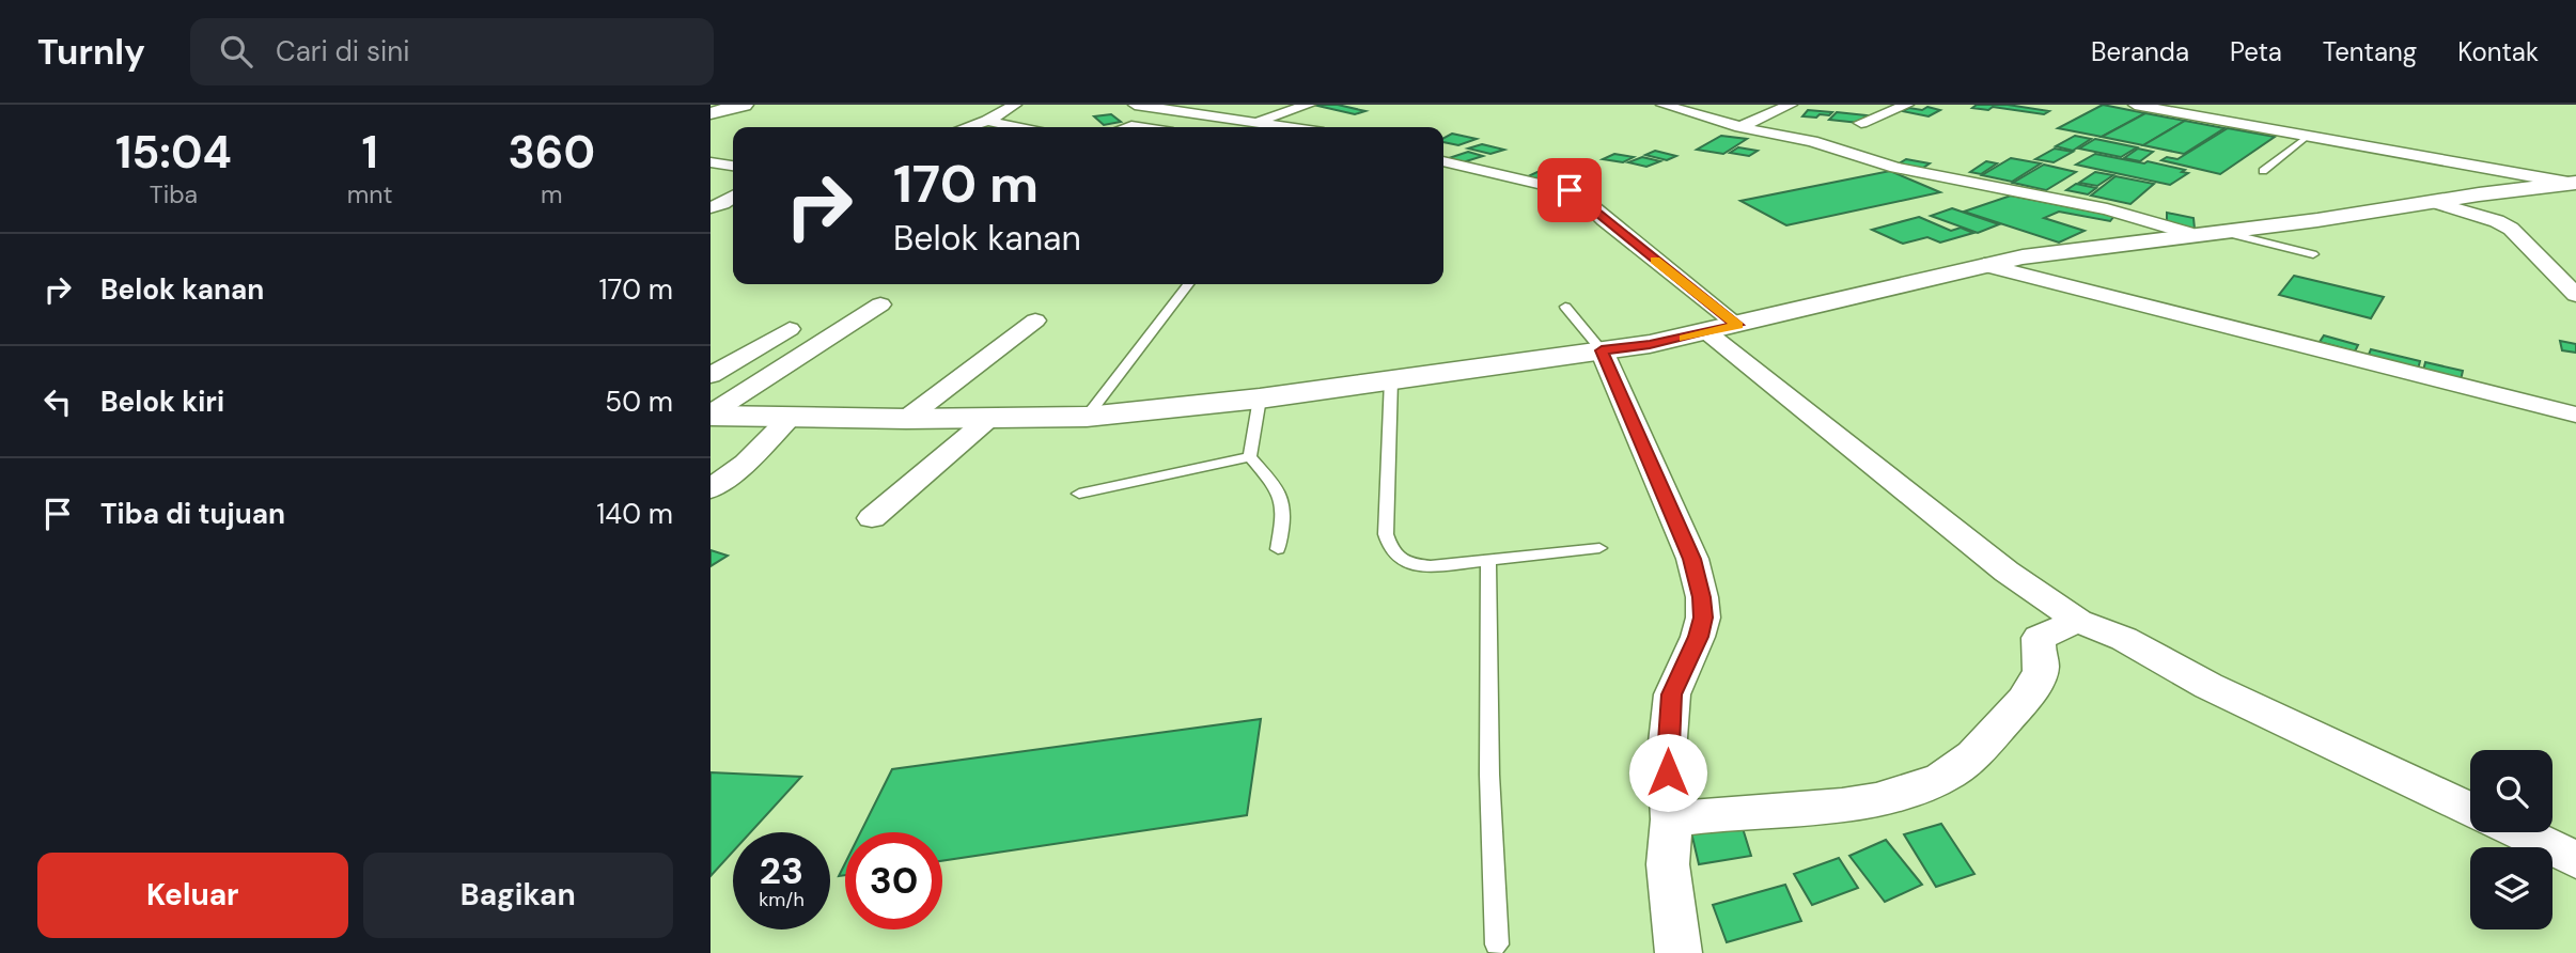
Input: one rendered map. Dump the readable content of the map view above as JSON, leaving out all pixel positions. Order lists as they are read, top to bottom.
{
  "page": {
    "header": "Turnly",
    "search": "Cari di sini",
    "nav": [
      "Beranda",
      "Peta",
      "Tentang",
      "Kontak"
    ],
    "eta": [
      "15:04",
      "Tiba",
      "1",
      "mnt",
      "360",
      "m"
    ],
    "turn": ["170 m", "Belok kanan"],
    "list": [
      {
        "name": "Belok kanan",
        "value": "170 m"
      },
      {
        "name": "Belok kiri",
        "value": "50 m"
      },
      {
        "name": "Tiba di tujuan",
        "value": "140 m"
      }
    ],
    "speed": "23 km/h",
    "limit": "30",
    "buttons": ["Keluar", "Bagikan"]
  }
}
